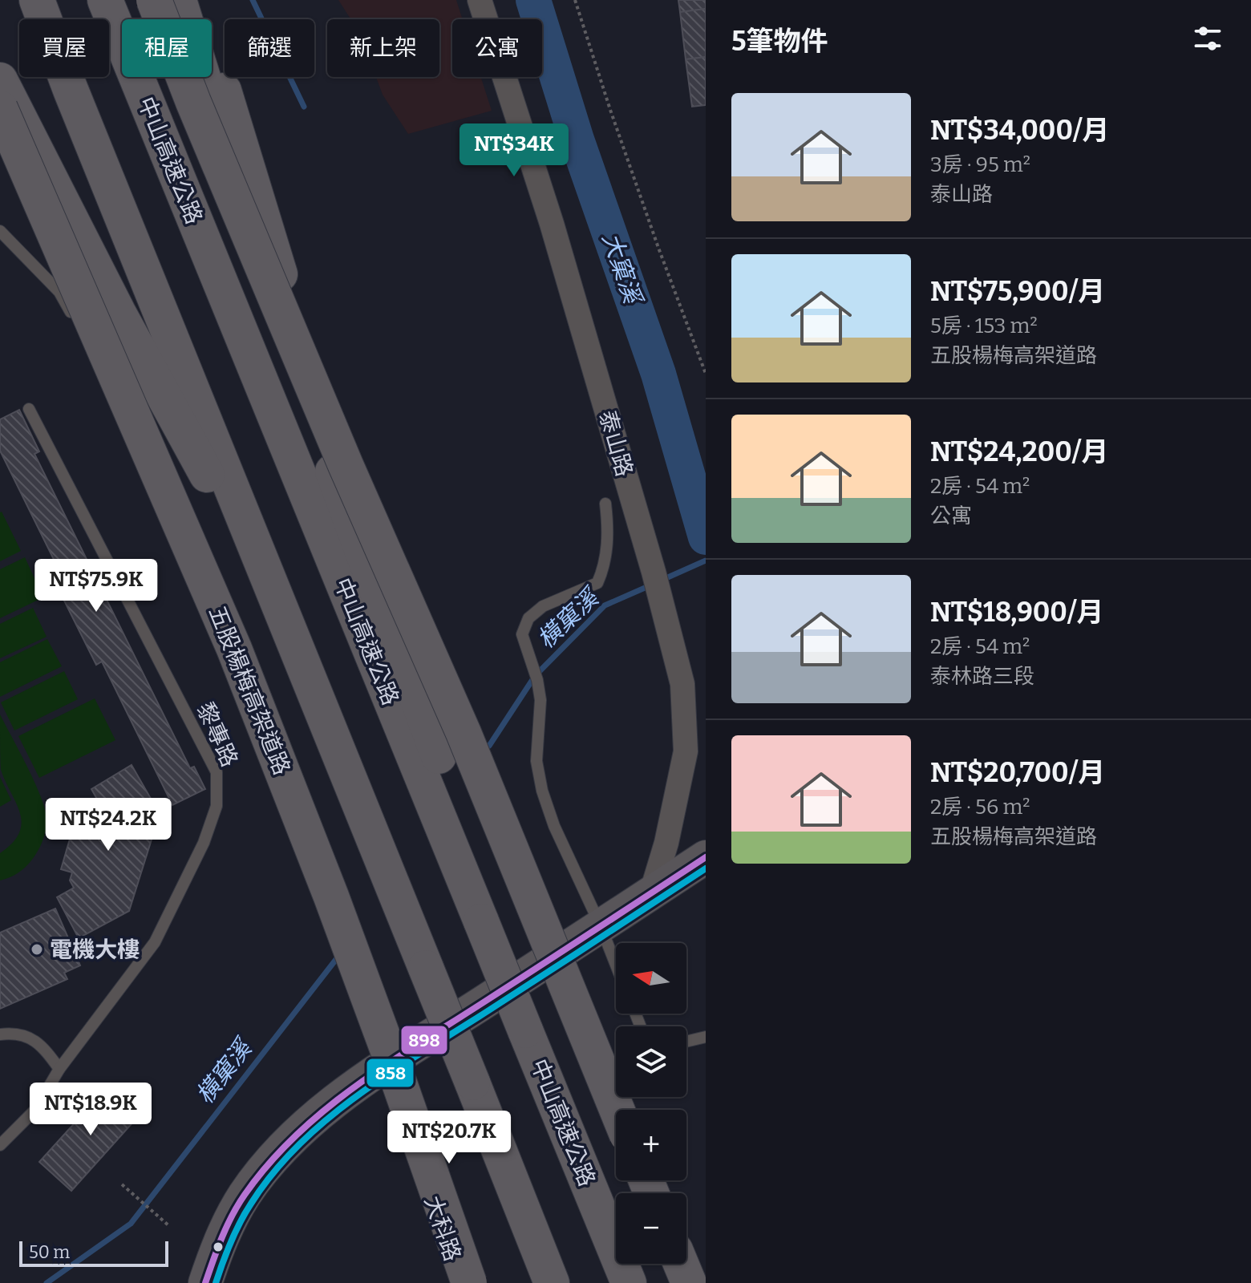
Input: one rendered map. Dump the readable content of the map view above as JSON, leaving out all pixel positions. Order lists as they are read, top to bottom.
{
  "streets": {
    "highway": ["中山高速公路", "五股楊梅高架道路"],
    "main road": ["大科路"],
    "street": ["泰山路"],
    "lane": ["黎專路"]
  },
  "water": ["大窠溪", "橫窠溪"],
  "places": ["電機大樓"],
  "lines": ["transit line 898", "transit line 858"],
  "scale_bar": "50 m",
  "north": "left",
  "page": {
    "heading": "5筆物件",
    "chip": [
      "買屋",
      "租屋",
      "篩選",
      "新上架",
      "公寓"
    ],
    "list": [
      {
        "name": "NT$34,000/月",
        "note": "3房 · 95 m² · 泰山路"
      },
      {
        "name": "NT$75,900/月",
        "note": "5房 · 153 m² · 五股楊梅高架道路"
      },
      {
        "name": "NT$24,200/月",
        "note": "2房 · 54 m² · 公寓"
      },
      {
        "name": "NT$18,900/月",
        "note": "2房 · 54 m² · 泰林路三段"
      },
      {
        "name": "NT$20,700/月",
        "note": "2房 · 56 m² · 五股楊梅高架道路"
      }
    ],
    "price": [
      "NT$34K",
      "NT$75.9K",
      "NT$24.2K",
      "NT$18.9K",
      "NT$20.7K"
    ],
    "map_buttons": ["+", "−"],
    "scale": "50 m"
  }
}
